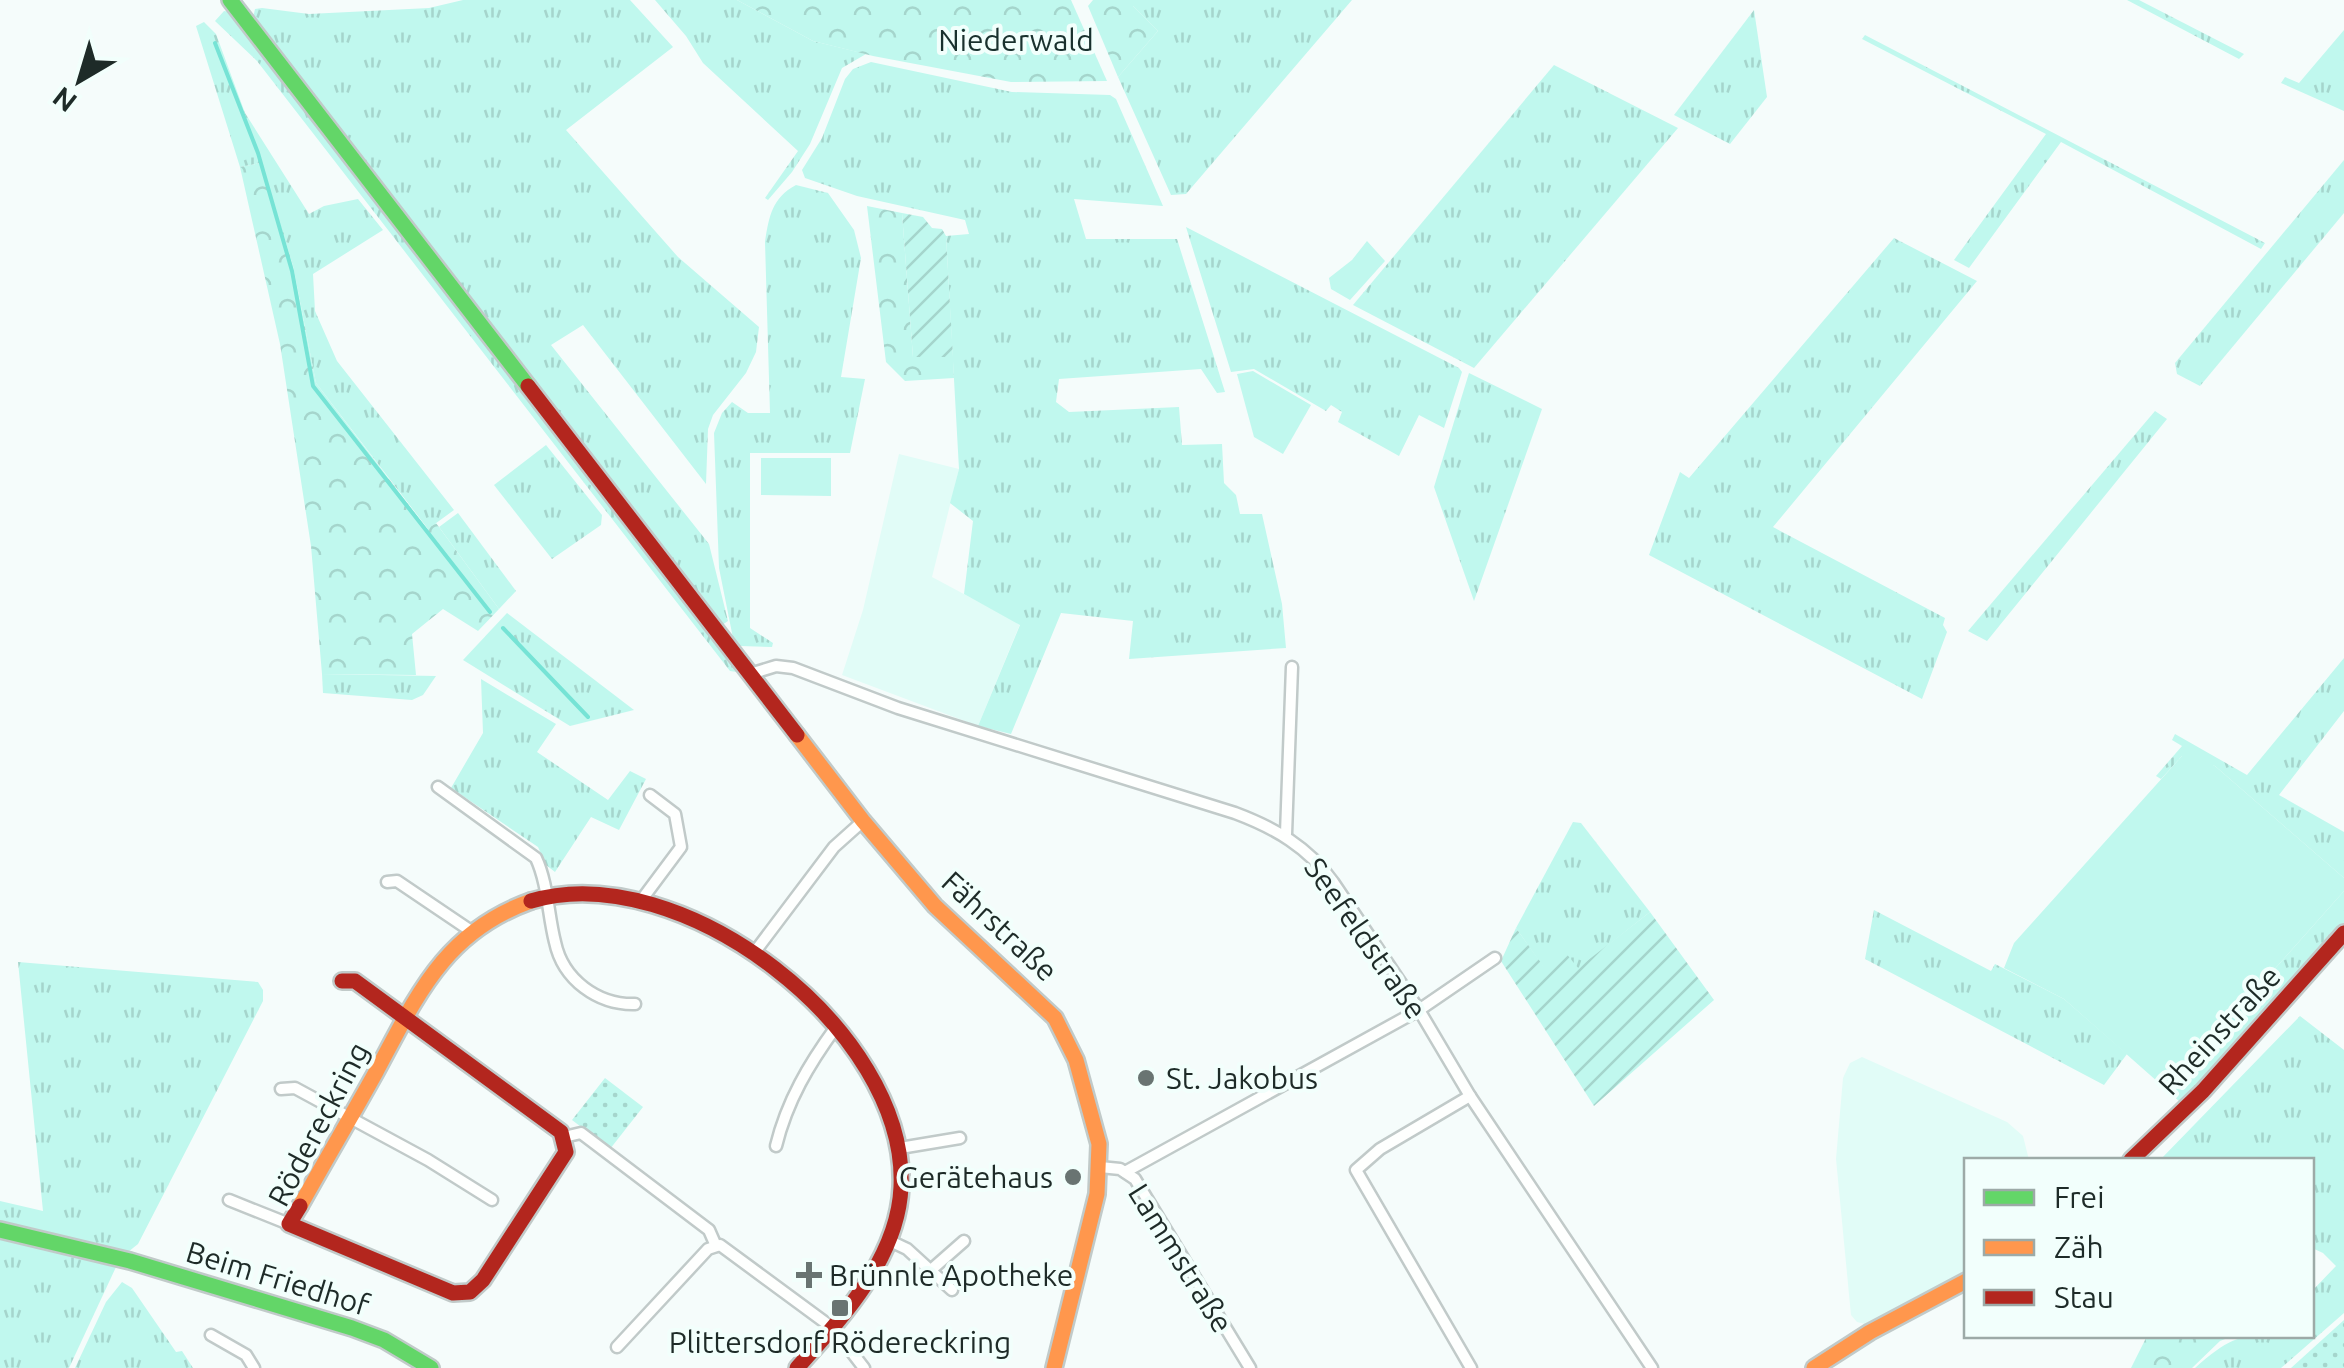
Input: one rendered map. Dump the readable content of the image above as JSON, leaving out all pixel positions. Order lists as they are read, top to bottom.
{
  "streets": {
    "main road": [
      "Fährstraße",
      "Rheinstraße",
      "Rödereckring",
      "Beim Friedhof"
    ],
    "street": ["Seefeldstraße", "Lammstraße"]
  },
  "crossings": [
    ["Fährstraße", "Seefeldstraße"],
    ["Fährstraße", "Lammstraße"]
  ],
  "parks": ["Niederwald"],
  "places": {
    "other": ["St. Jakobus", "Gerätehaus"],
    "health": ["Brünnle Apotheke"],
    "transit": ["Plittersdorf Rödereckring"]
  },
  "legend": ["Frei", "Zäh", "Stau"],
  "north": "bottom left"
}
